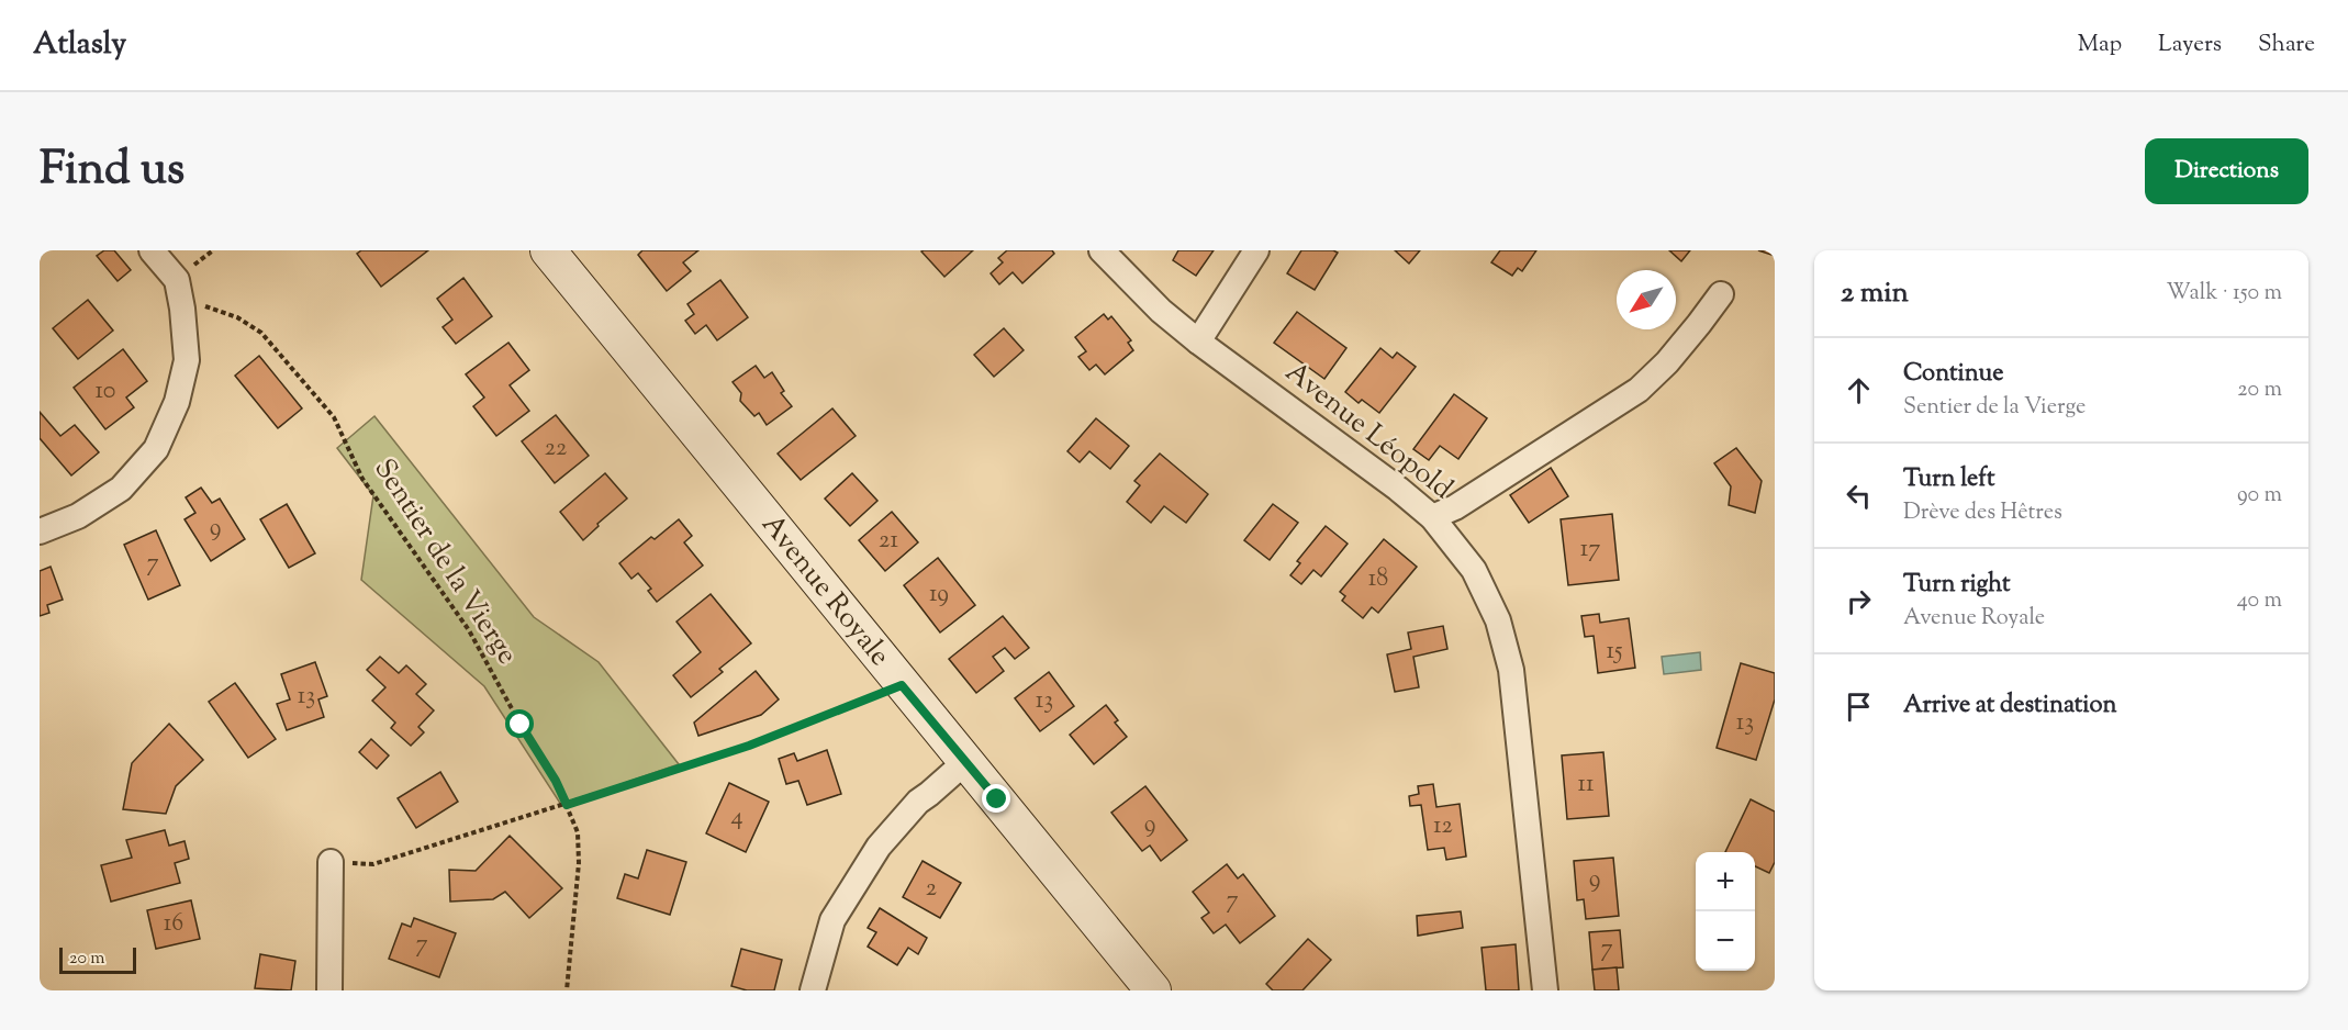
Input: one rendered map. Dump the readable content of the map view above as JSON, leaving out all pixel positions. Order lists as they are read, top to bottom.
{
  "streets": {
    "street": ["Avenue Léopold", "Avenue Royale"],
    "path": ["Sentier de la Vierge"]
  },
  "house_numbers": [
    "10",
    "22",
    "9",
    "21",
    "17",
    "7",
    "18",
    "19",
    "15",
    "13",
    "13",
    "13",
    "11",
    "4",
    "9",
    "12",
    "9",
    "2",
    "7",
    "16",
    "7",
    "7"
  ],
  "scale_bar": "20 m",
  "north": "bottom left",
  "page": {
    "header": "Atlasly",
    "nav": ["Map", "Layers", "Share"],
    "title": "Find us",
    "buttons": "Directions",
    "heading": ["2 min", "Walk · 150 m"],
    "list": [
      ["Continue", "Sentier de la Vierge", "20 m"],
      ["Turn left", "Drève des Hêtres", "90 m"],
      ["Turn right", "Avenue Royale", "40 m"],
      "Arrive at destination"
    ],
    "map_buttons": ["+", "−"],
    "scale": "20 m"
  }
}
